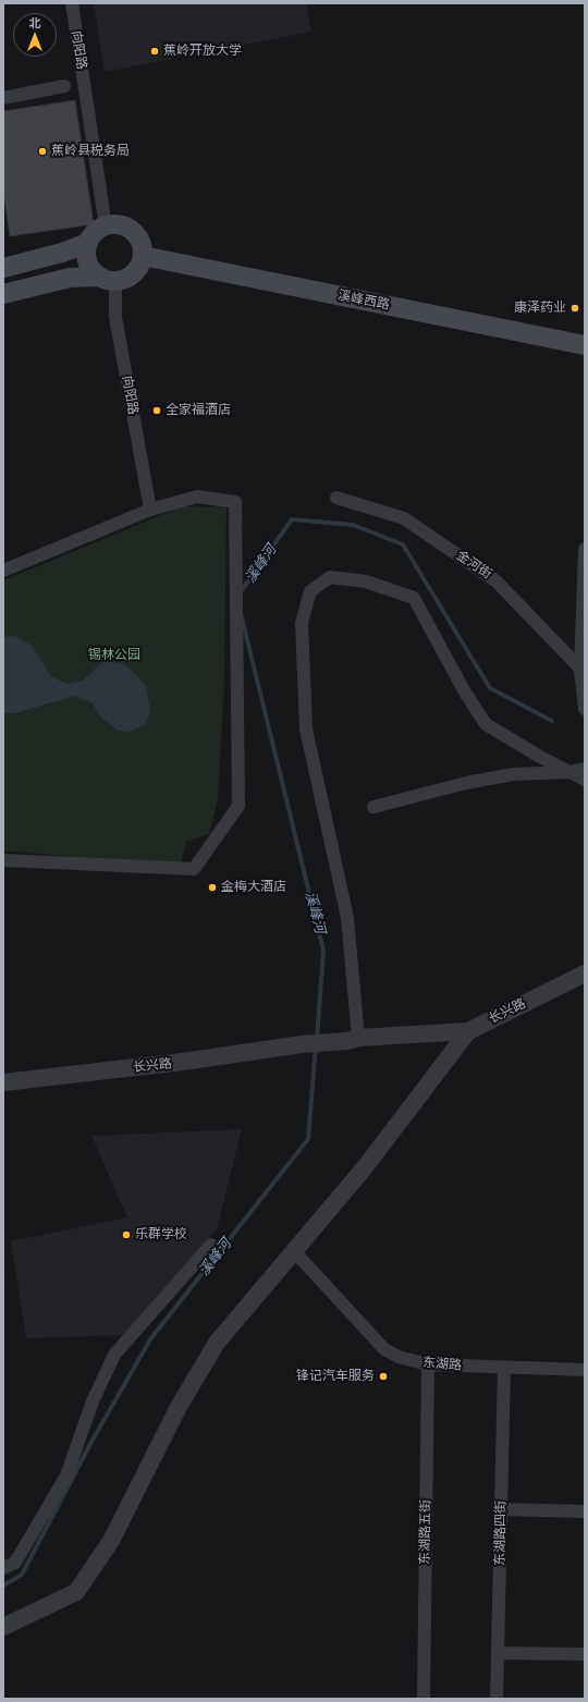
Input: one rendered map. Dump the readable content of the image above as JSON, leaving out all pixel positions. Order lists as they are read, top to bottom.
{
  "streets": {
    "main road": ["溪峰西路"],
    "street": [
      "向阳路",
      "金河街",
      "长兴路",
      "东湖路",
      "东湖路五街",
      "东湖路四街"
    ]
  },
  "crossings": [
    ["向阳路", "溪峰西路"],
    ["东湖路", "东湖路五街"],
    ["东湖路", "东湖路四街"]
  ],
  "water": ["溪峰河"],
  "parks": ["锡林公园"],
  "places": [
    "蕉岭开放大学",
    "蕉岭县税务局",
    "康泽药业",
    "全家福酒店",
    "金梅大酒店",
    "乐群学校",
    "锋记汽车服务"
  ],
  "north": "top"
}
